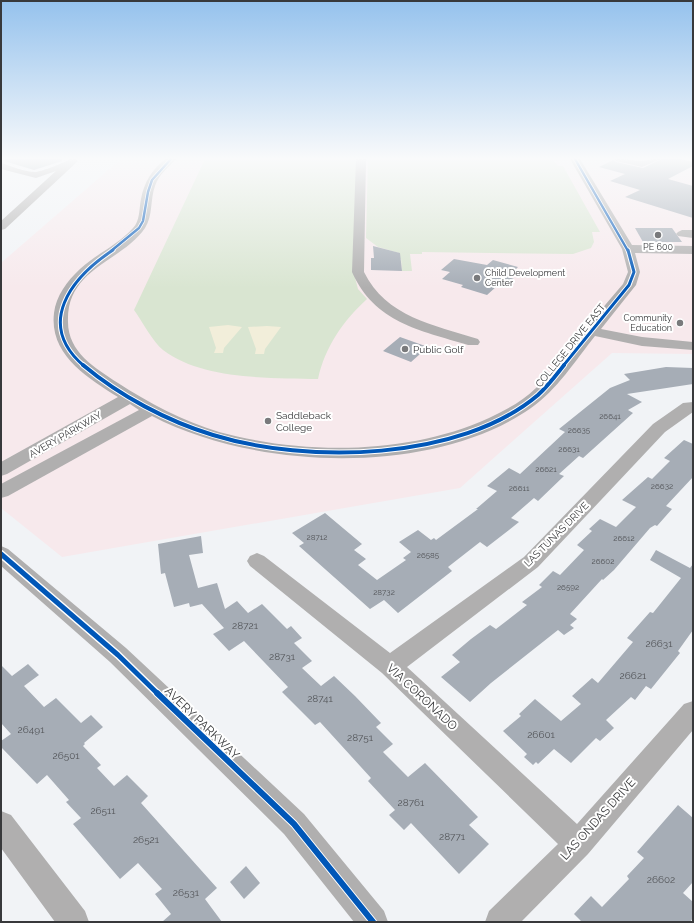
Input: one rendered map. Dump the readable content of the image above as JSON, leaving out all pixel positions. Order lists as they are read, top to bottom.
{
  "streets": {
    "street": [
      "COLLEGE DRIVE EAST",
      "AVERY PARKWAY",
      "LAS TUNAS DRIVE",
      "VIA CORONADO",
      "LAS ONDAS DRIVE"
    ]
  },
  "crossings": [
    ["COLLEGE DRIVE EAST", "AVERY PARKWAY"],
    ["LAS TUNAS DRIVE", "VIA CORONADO"],
    ["VIA CORONADO", "LAS ONDAS DRIVE"]
  ],
  "places": [
    "PE 600",
    "Child Development Center",
    "Community Education",
    "Public Golf",
    "Saddleback College"
  ],
  "house_numbers": [
    "26641",
    "26635",
    "26631",
    "26621",
    "26632",
    "26611",
    "28712",
    "26612",
    "26585",
    "26602",
    "26592",
    "28732",
    "28721",
    "26631",
    "28731",
    "26621",
    "28741",
    "26491",
    "26601",
    "28751",
    "26501",
    "28761",
    "26511",
    "28771",
    "26521",
    "26602",
    "26531"
  ]
}
